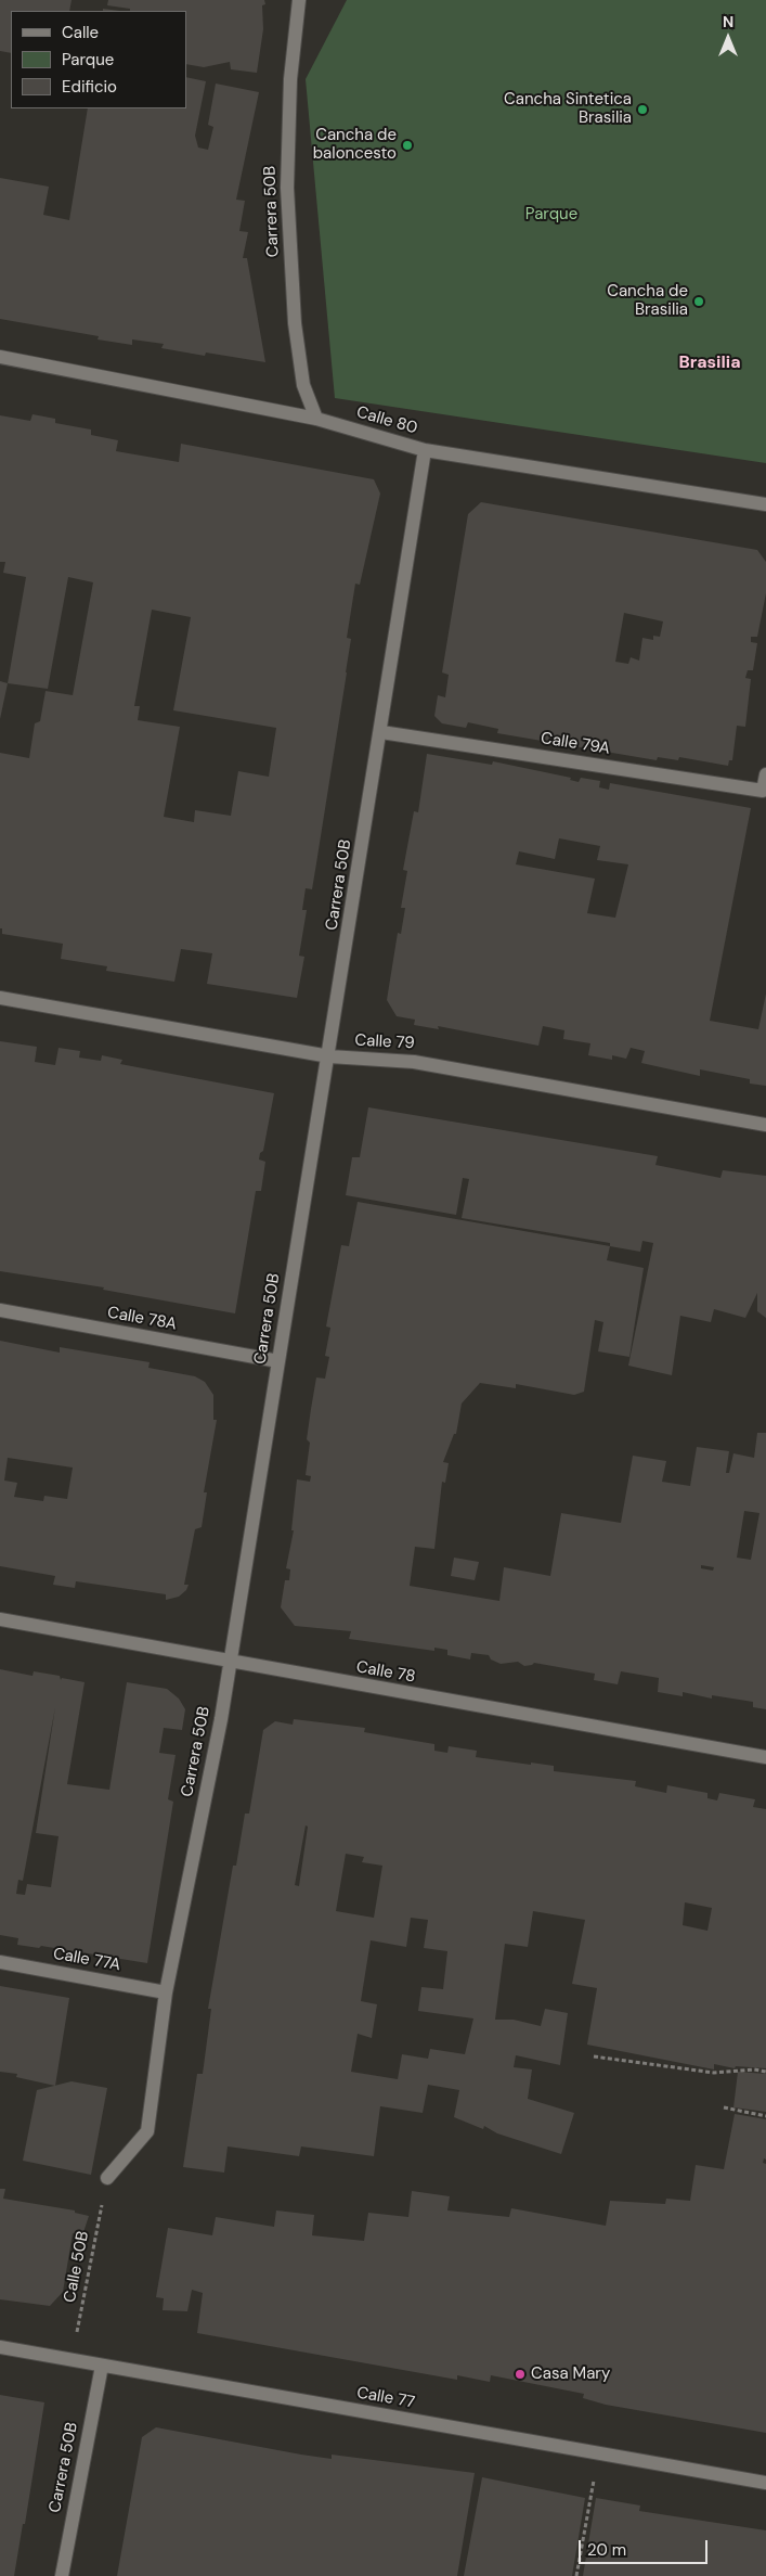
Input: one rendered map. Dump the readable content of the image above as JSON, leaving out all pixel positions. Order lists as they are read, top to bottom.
{
  "streets": {
    "street": [
      "Carrera 50B",
      "Calle 80",
      "Calle 79A",
      "Calle 79",
      "Calle 78A",
      "Calle 78",
      "Calle 77A",
      "Calle 77"
    ],
    "path": ["Calle 50B"]
  },
  "crossings": [
    ["Carrera 50B", "Calle 80"],
    ["Carrera 50B", "Calle 79A"],
    ["Carrera 50B", "Calle 79"],
    ["Carrera 50B", "Calle 78A"],
    ["Carrera 50B", "Calle 78"],
    ["Carrera 50B", "Calle 77A"],
    ["Carrera 50B", "Calle 50B"],
    ["Carrera 50B", "Calle 77"],
    ["Calle 50B", "Calle 77"]
  ],
  "districts": ["Brasilia"],
  "parks": ["Parque"],
  "places": [
    "Cancha Sintetica Brasilia",
    "Cancha de baloncesto",
    "Cancha de Brasilia",
    "Casa Mary"
  ],
  "legend": ["Calle", "Parque", "Edificio"],
  "scale_bar": "20 m",
  "north": "top"
}
